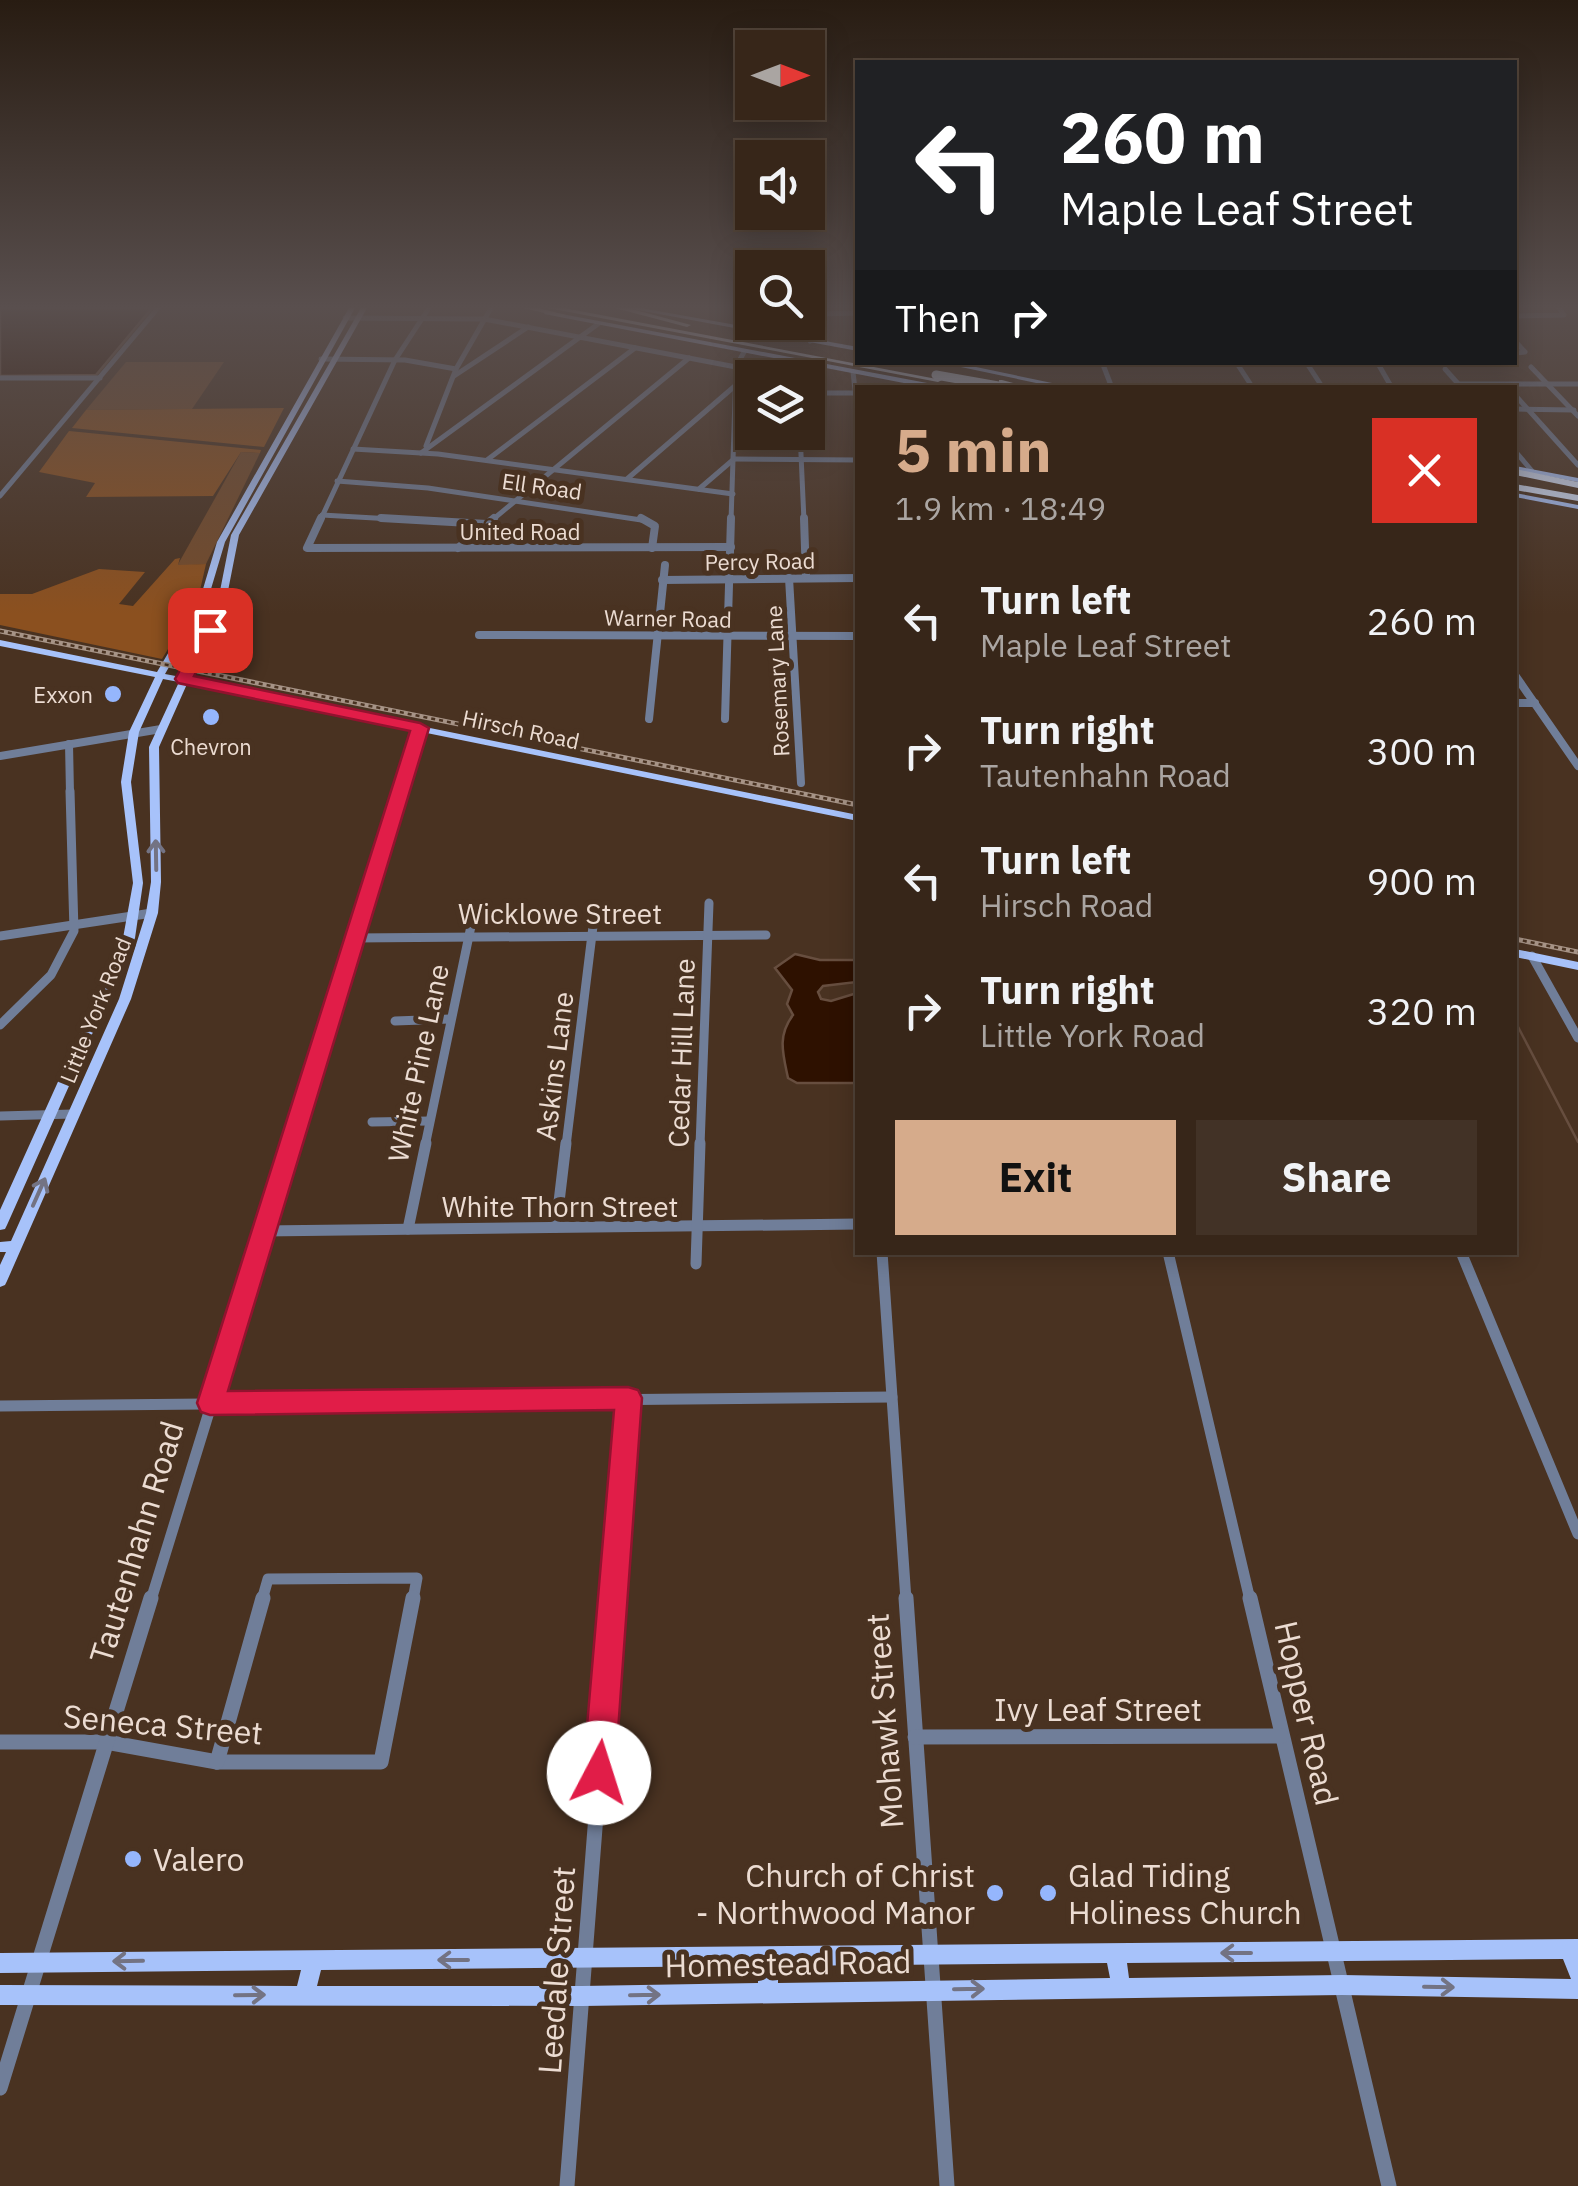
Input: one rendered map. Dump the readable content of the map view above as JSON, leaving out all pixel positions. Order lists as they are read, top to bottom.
{
  "streets": {
    "main road": ["Hirsch Road", "Little York Road", "Homestead Road"],
    "street": [
      "Ell Road",
      "United Road",
      "Percy Road",
      "Warner Road",
      "Rosemary Lane",
      "Wicklowe Street",
      "Cedar Hill Lane",
      "White Pine Lane",
      "Askins Lane",
      "White Thorn Street",
      "Tautenhahn Road",
      "Ivy Leaf Street",
      "Hopper Road",
      "Mohawk Street",
      "Seneca Street",
      "Leedale Street"
    ]
  },
  "crossings": [
    ["Ell Road", "United Road"],
    ["Percy Road", "Rosemary Lane"],
    ["Warner Road", "Rosemary Lane"],
    ["Hirsch Road", "Little York Road"],
    ["Hirsch Road", "Tautenhahn Road"],
    ["Wicklowe Street", "Cedar Hill Lane"],
    ["Wicklowe Street", "White Pine Lane"],
    ["Wicklowe Street", "Askins Lane"],
    ["Wicklowe Street", "Tautenhahn Road"],
    ["Cedar Hill Lane", "White Thorn Street"],
    ["White Pine Lane", "White Thorn Street"],
    ["Askins Lane", "White Thorn Street"],
    ["White Thorn Street", "Tautenhahn Road"],
    ["Tautenhahn Road", "Seneca Street"],
    ["Tautenhahn Road", "Homestead Road"],
    ["Ivy Leaf Street", "Hopper Road"],
    ["Ivy Leaf Street", "Mohawk Street"],
    ["Hopper Road", "Homestead Road"],
    ["Mohawk Street", "Homestead Road"],
    ["Homestead Road", "Leedale Street"]
  ],
  "places": [
    "Exxon",
    "Chevron",
    "Valero",
    "Church of Christ - Northwood Manor",
    "Glad Tiding Holiness Church"
  ],
  "north": "right",
  "page": {
    "turn": ["260 m", "Maple Leaf Street"],
    "then": "Then",
    "heading": ["5 min", "1.9 km · 18:49"],
    "list": [
      {
        "name": "Turn left",
        "note": "Maple Leaf Street",
        "value": "260 m"
      },
      {
        "name": "Turn right",
        "note": "Tautenhahn Road",
        "value": "300 m"
      },
      {
        "name": "Turn left",
        "note": "Hirsch Road",
        "value": "900 m"
      },
      {
        "name": "Turn right",
        "note": "Little York Road",
        "value": "320 m"
      }
    ],
    "buttons": ["Exit", "Share"]
  }
}
